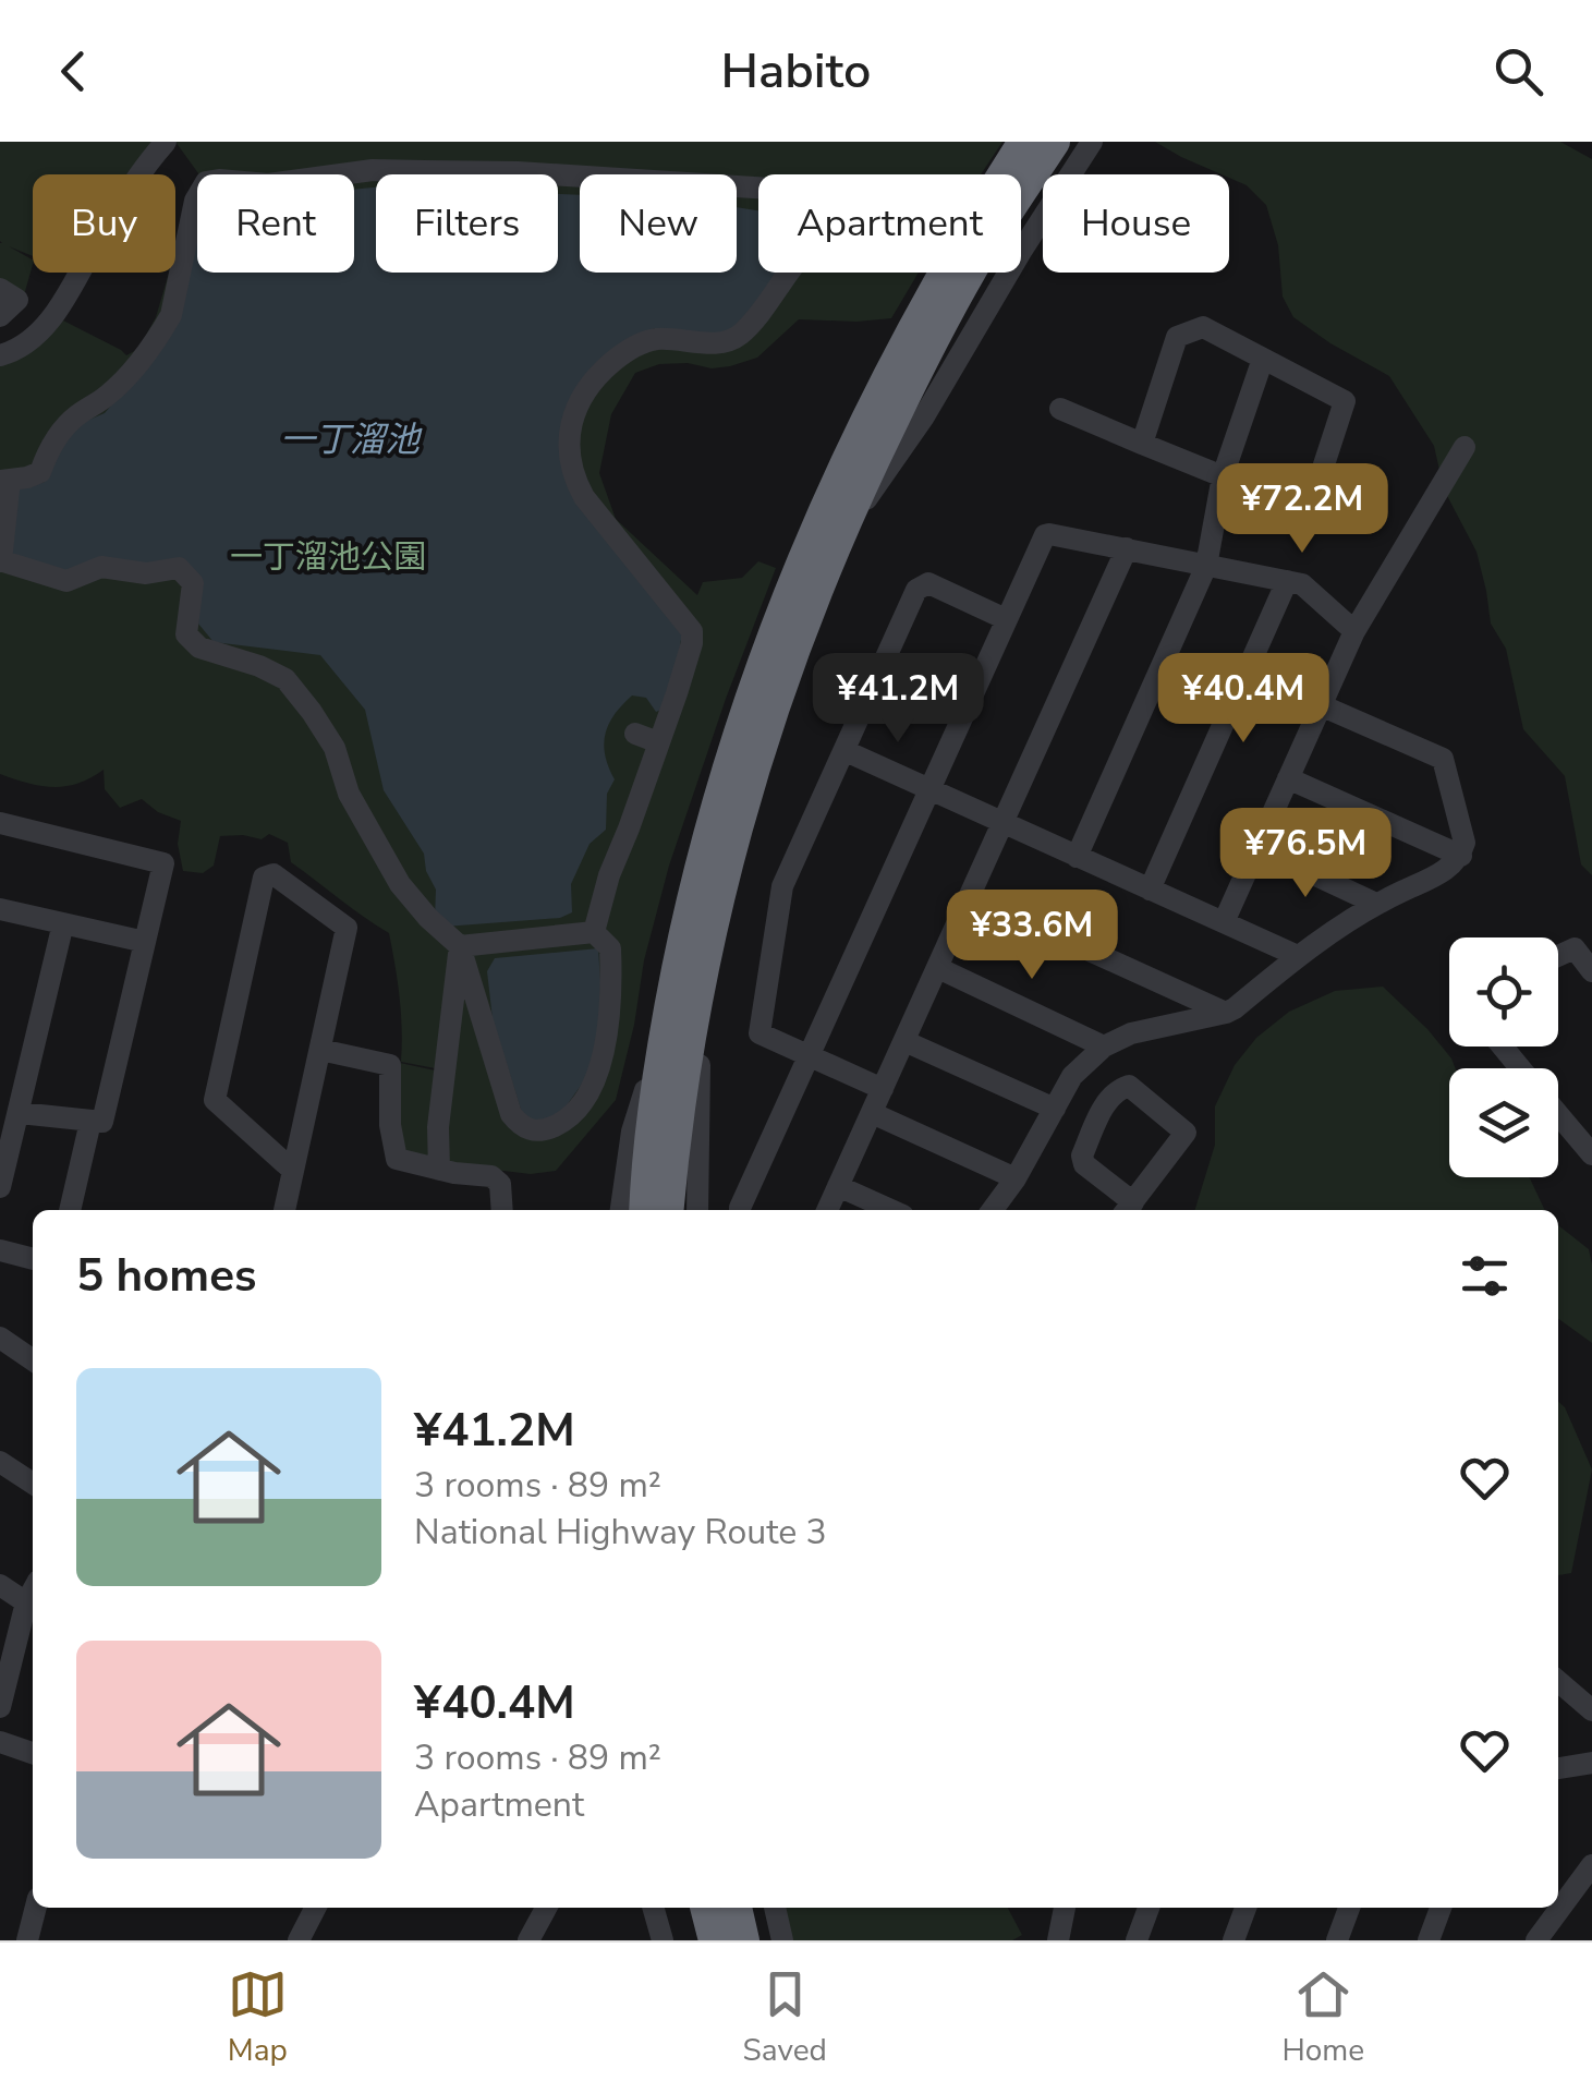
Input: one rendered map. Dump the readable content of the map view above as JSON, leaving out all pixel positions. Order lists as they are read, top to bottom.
{
  "water": ["一丁溜池"],
  "parks": ["一丁溜池公園"],
  "page": {
    "header": "Habito",
    "chip": [
      "Buy",
      "Rent",
      "Filters",
      "New",
      "Apartment",
      "House"
    ],
    "price": [
      "¥72.2M",
      "¥41.2M",
      "¥40.4M",
      "¥76.5M",
      "¥33.6M"
    ],
    "heading": "5 homes",
    "list": [
      {
        "name": "¥41.2M",
        "note": "3 rooms · 89 m² · National Highway Route 3"
      },
      {
        "name": "¥40.4M",
        "note": "3 rooms · 89 m² · Apartment"
      }
    ],
    "tabs": ["Map", "Saved", "Home"]
  }
}
